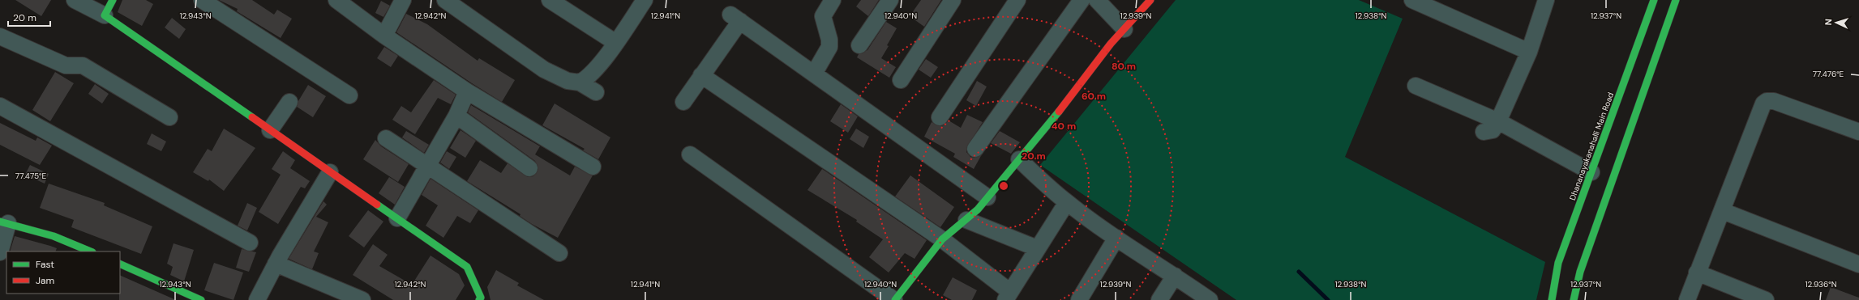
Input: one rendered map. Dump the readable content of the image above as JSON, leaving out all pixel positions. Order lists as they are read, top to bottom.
{
  "streets": {
    "street": ["Dhananayakanahalli Main Road"]
  },
  "legend": ["Fast", "Jam"],
  "scale_bar": "20 m",
  "north": "left",
  "coordinates": [
    "12.943°N",
    "12.942°N",
    "12.941°N",
    "12.940°N",
    "12.939°N",
    "12.938°N",
    "12.937°N",
    "77.476°E",
    "77.475°E",
    "12.936°N"
  ],
  "rings": [
    "80 m",
    "60 m",
    "40 m",
    "20 m"
  ]
}
